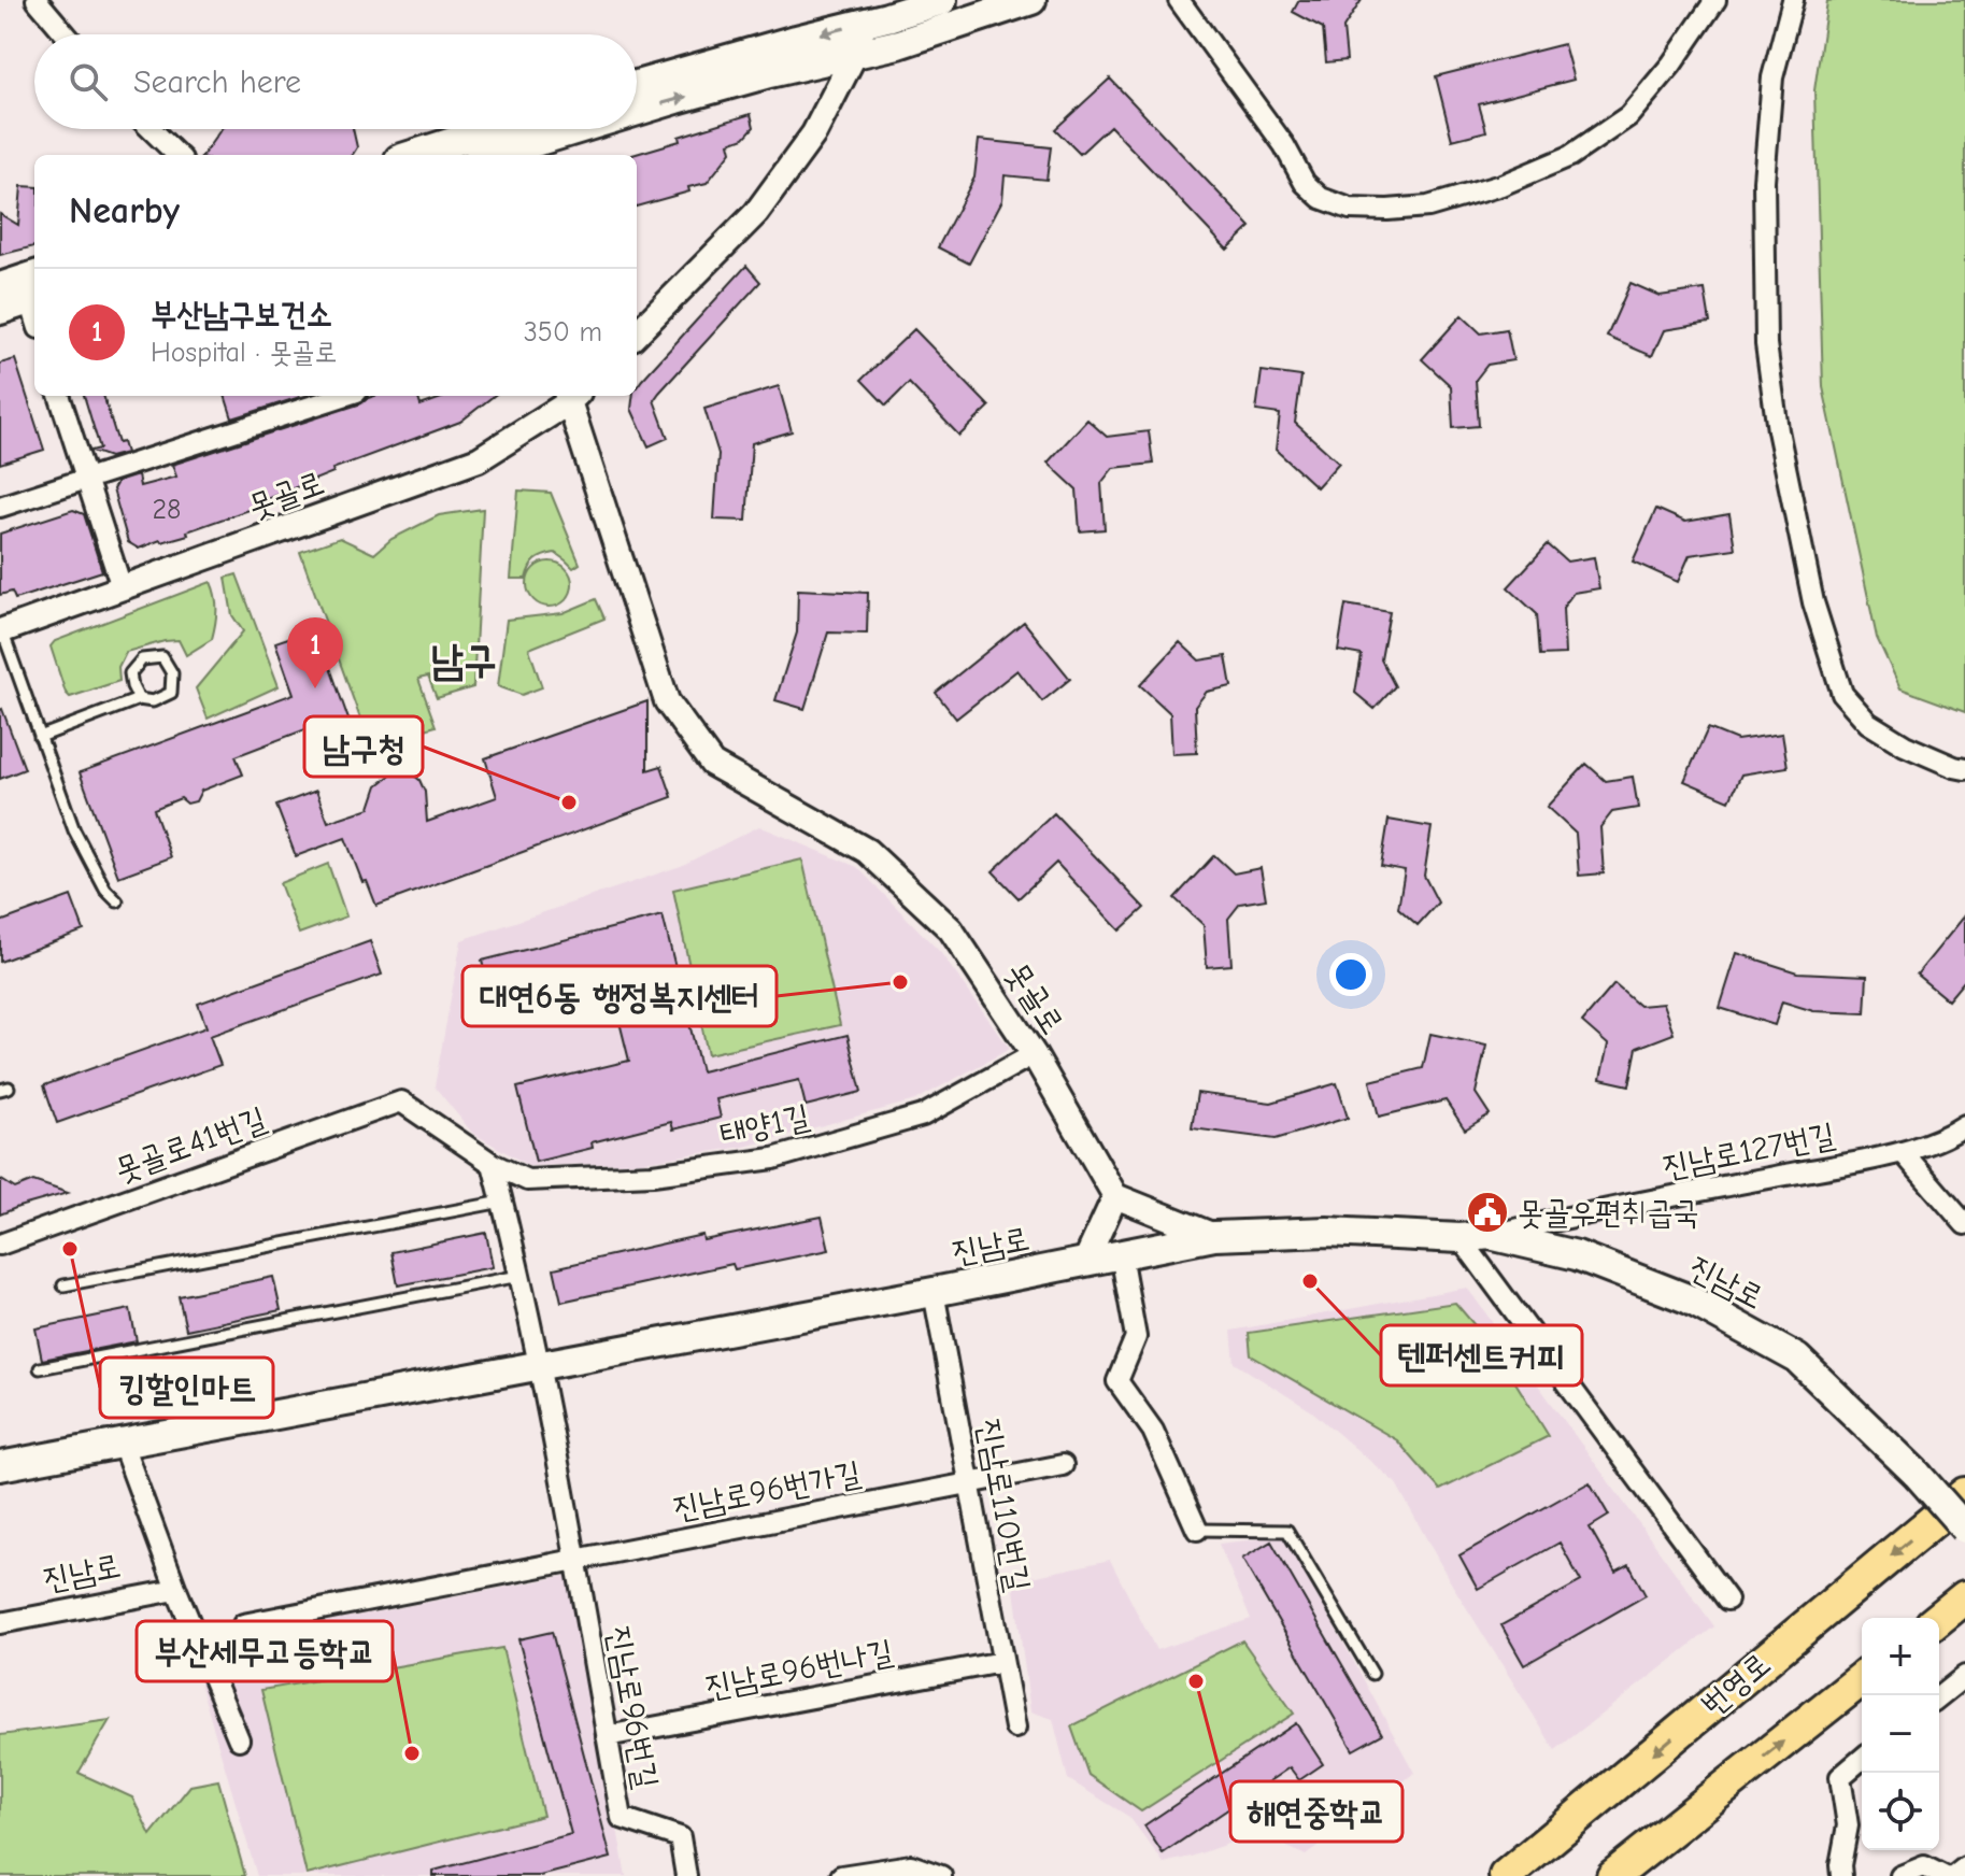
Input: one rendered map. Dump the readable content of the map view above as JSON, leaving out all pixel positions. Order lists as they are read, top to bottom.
{
  "streets": {
    "highway": ["번영로"],
    "main road": ["진남로"],
    "street": [
      "못골로",
      "태양1길",
      "못골로41번길",
      "진남로127번길",
      "진남로96번가길",
      "진남로110번길",
      "진남로96번나길",
      "진남로96번길"
    ]
  },
  "crossings": [
    ["못골로", "태양1길"],
    ["태양1길", "못골로41번길"],
    ["진남로127번길", "진남로"],
    ["진남로", "진남로110번길"],
    ["진남로", "진남로96번길"],
    ["진남로96번가길", "진남로110번길"],
    ["진남로96번가길", "진남로96번길"],
    ["진남로110번길", "진남로96번나길"],
    ["진남로96번나길", "진남로96번길"]
  ],
  "districts": ["남구"],
  "places": {
    "other": [
      "남구청",
      "대연6동 행정복지센터",
      "킹할인마트",
      "텐퍼센트커피",
      "해연중학교",
      "부산세무고등학교"
    ],
    "public building": ["못골우편취급국"]
  },
  "house_numbers": ["28"],
  "page": {
    "search": "Search here",
    "heading": "Nearby",
    "list": [
      {
        "mark": "1",
        "name": "부산남구보건소",
        "note": "Hospital · 못골로",
        "value": "350 m"
      }
    ],
    "pins": "1",
    "map_buttons": ["+", "−"]
  }
}
